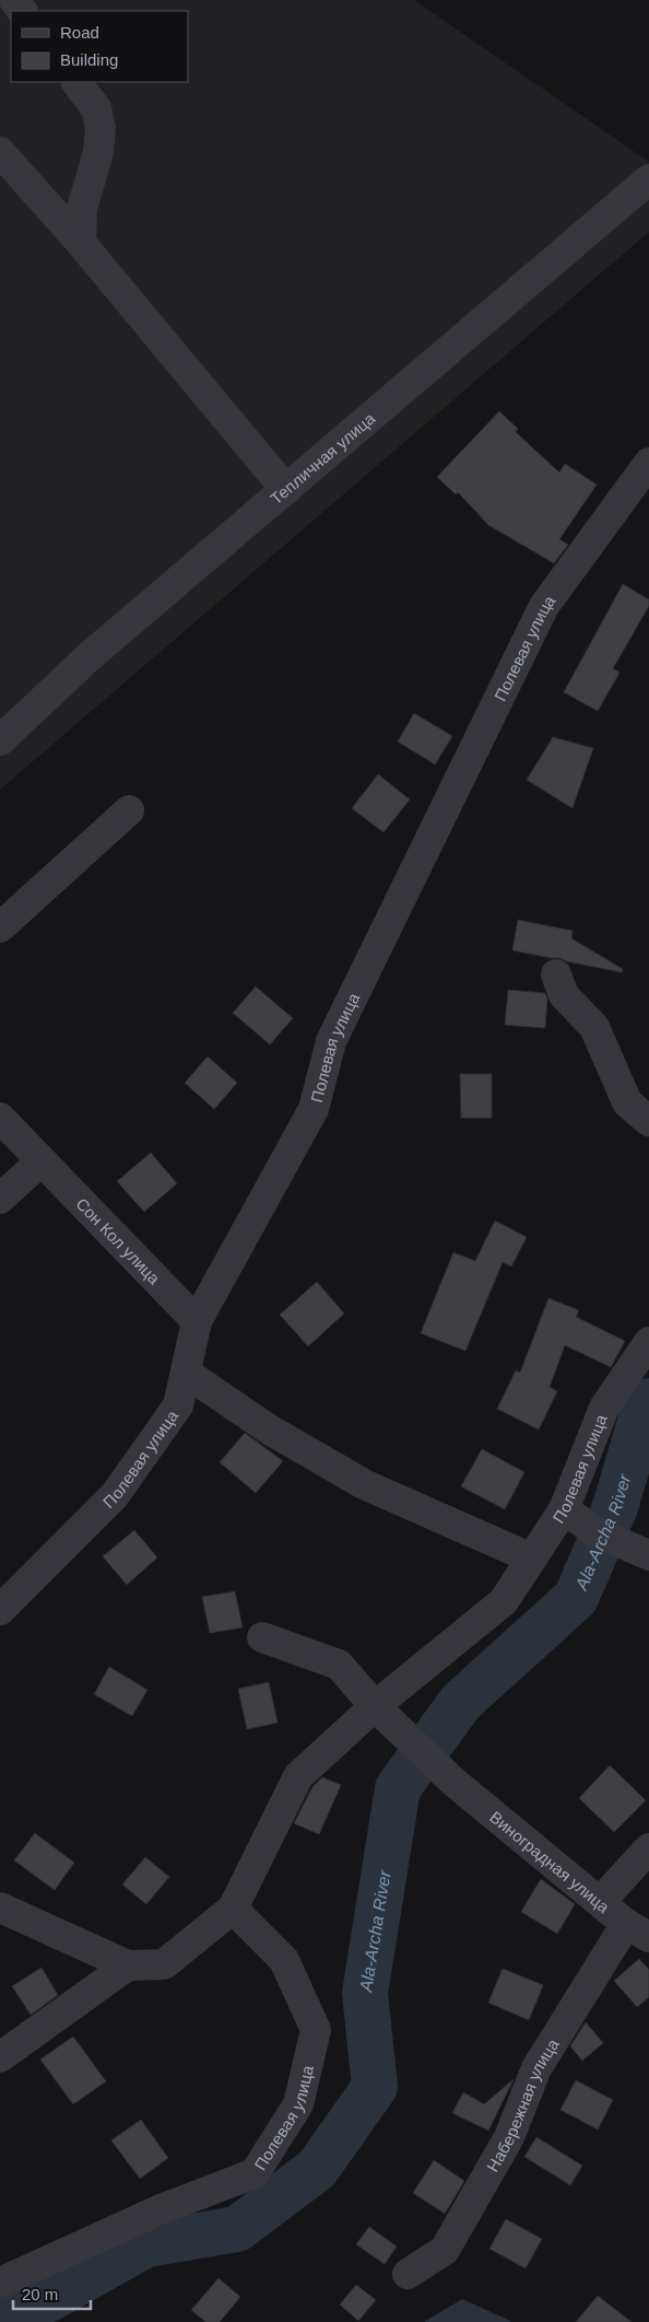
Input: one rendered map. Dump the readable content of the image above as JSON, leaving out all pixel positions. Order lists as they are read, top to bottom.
{
  "streets": {
    "street": [
      "Тепличная улица",
      "Полевая улица",
      "Сон Кол улица",
      "Виноградная улица",
      "Набережная улица"
    ]
  },
  "crossings": [
    ["Полевая улица", "Сон Кол улица"],
    ["Полевая улица", "Виноградная улица"],
    ["Виноградная улица", "Набережная улица"]
  ],
  "water": ["Ala-Archa River"],
  "legend": ["Road", "Building"],
  "scale_bar": "20 m"
}
